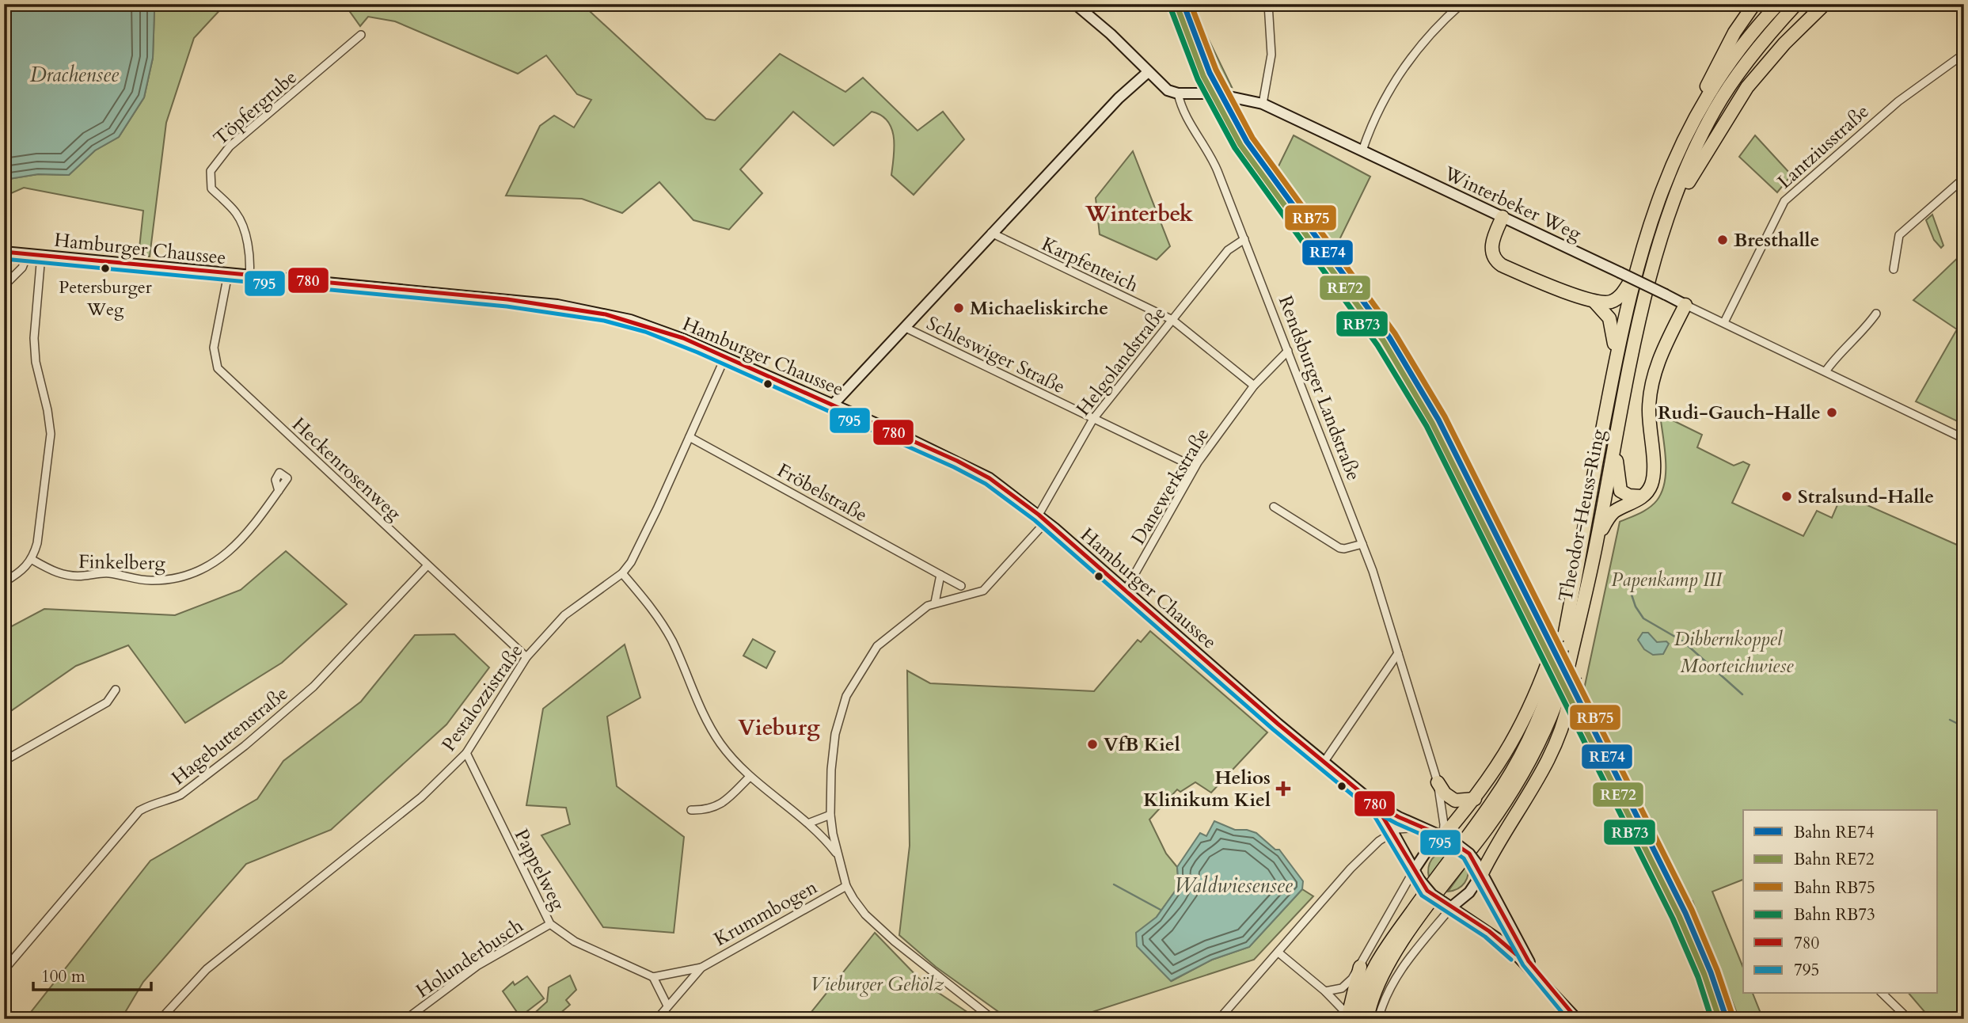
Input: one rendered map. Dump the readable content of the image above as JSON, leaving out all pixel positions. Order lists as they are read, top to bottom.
{
  "streets": {
    "highway": ["Theodor-Heuss-Ring"],
    "main road": ["Winterbeker Weg", "Hamburger Chaussee"],
    "street": [
      "Töpfergrube",
      "Lantziusstraße",
      "Karpfenteich",
      "Schleswiger Straße",
      "Helgolandstraße",
      "Rendsburger Landstraße",
      "Heckenrosenweg",
      "Danewerkstraße",
      "Fröbelstraße",
      "Finkelberg",
      "Pestalozzistraße",
      "Hagebuttenstraße",
      "Pappelweg",
      "Krummbogen",
      "Holunderbusch"
    ]
  },
  "crossings": [
    ["Töpfergrube", "Hamburger Chaussee"],
    ["Lantziusstraße", "Winterbeker Weg"],
    ["Winterbeker Weg", "Rendsburger Landstraße"],
    ["Hamburger Chaussee", "Helgolandstraße"],
    ["Hamburger Chaussee", "Rendsburger Landstraße"],
    ["Hamburger Chaussee", "Heckenrosenweg"],
    ["Hamburger Chaussee", "Danewerkstraße"],
    ["Hamburger Chaussee", "Pestalozzistraße"],
    ["Karpfenteich", "Helgolandstraße"],
    ["Karpfenteich", "Danewerkstraße"],
    ["Schleswiger Straße", "Helgolandstraße"],
    ["Schleswiger Straße", "Danewerkstraße"],
    ["Helgolandstraße", "Rendsburger Landstraße"],
    ["Helgolandstraße", "Krummbogen"],
    ["Rendsburger Landstraße", "Danewerkstraße"],
    ["Heckenrosenweg", "Pestalozzistraße"],
    ["Heckenrosenweg", "Hagebuttenstraße"],
    ["Fröbelstraße", "Pestalozzistraße"],
    ["Pestalozzistraße", "Pappelweg"],
    ["Pappelweg", "Krummbogen"],
    ["Pappelweg", "Holunderbusch"]
  ],
  "districts": ["Winterbek", "Vieburg"],
  "water": ["Drachensee", "Waldwiesensee"],
  "parks": [
    "Papenkamp III",
    "Dibbernkoppel",
    "Moorteichwiese",
    "Vieburger Gehölz"
  ],
  "places": {
    "other": [
      "Bresthalle",
      "Petersburger Weg",
      "Michaeliskirche",
      "Rudi-Gauch-Halle",
      "Stralsund-Halle",
      "VfB Kiel"
    ],
    "health": ["Helios Klinikum Kiel"]
  },
  "lines": [
    "rail line RE74",
    "rail line RB75",
    "rail line RE72",
    "rail line RB73",
    "transit line 780",
    "transit line 795"
  ],
  "legend": [
    "Bahn RE74",
    "Bahn RE72",
    "Bahn RB75",
    "Bahn RB73",
    "780",
    "795"
  ],
  "scale_bar": "100 m"
}
